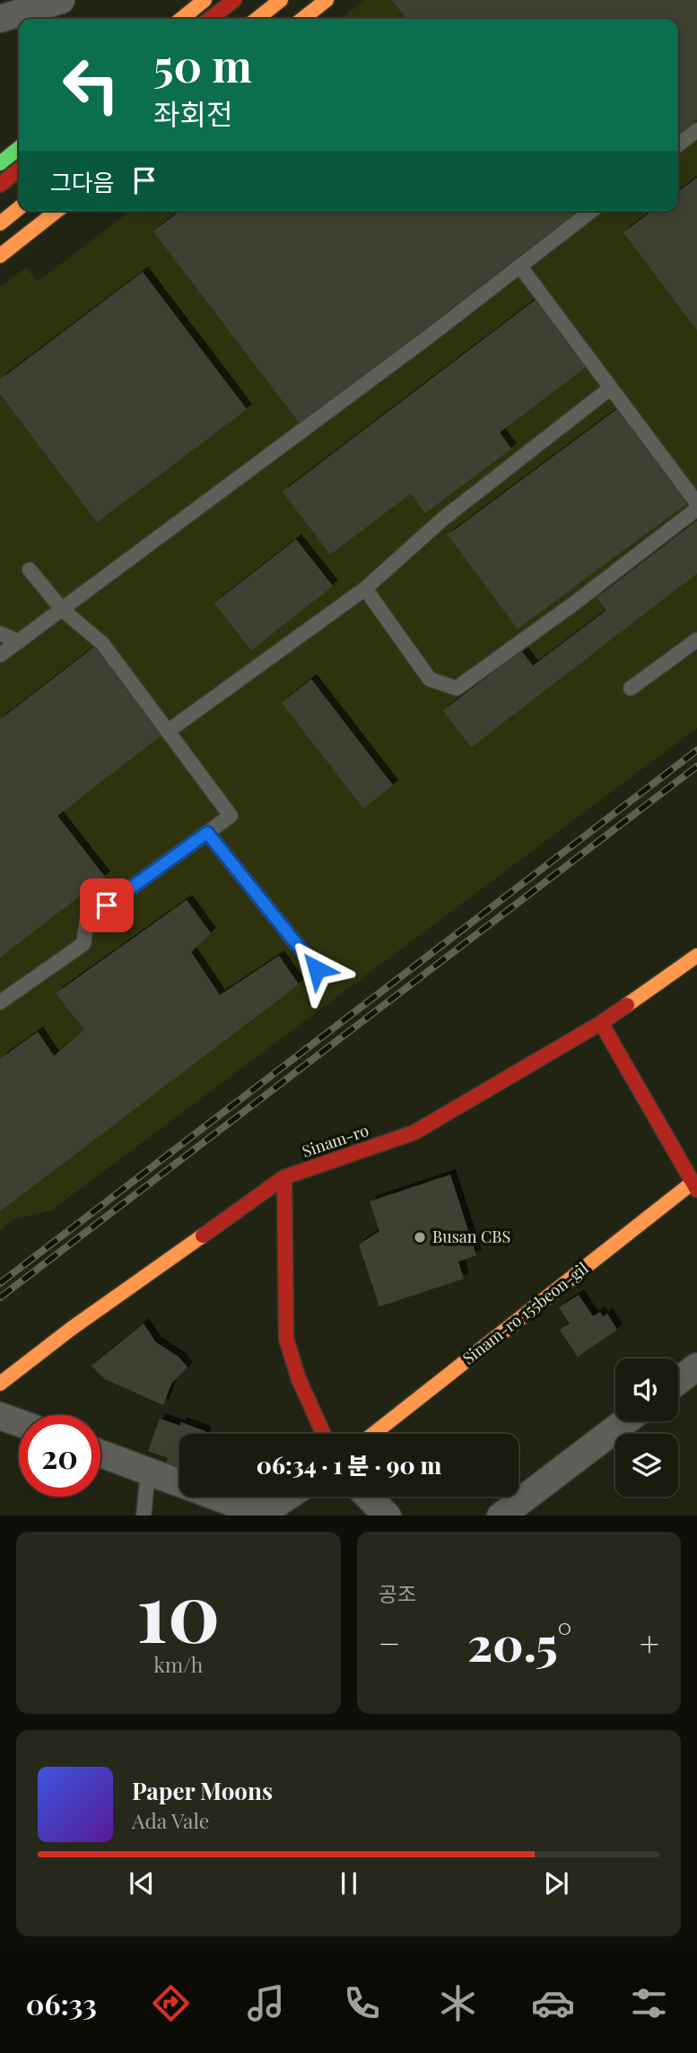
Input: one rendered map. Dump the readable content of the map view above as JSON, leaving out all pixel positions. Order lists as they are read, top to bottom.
{
  "streets": {
    "main road": ["Sinam-ro", "Sinam-ro 155beon-gil"]
  },
  "places": ["Busan CBS"],
  "page": {
    "turn": ["50 m", "좌회전"],
    "then": "그다음",
    "limit": "20",
    "trip": "06:34 · 1 분 · 90 m",
    "tile": [
      ["10", "km/h"],
      "공조"
    ],
    "heat": ["−", "20.5°", "+"],
    "song": ["Paper Moons", "Ada Vale"],
    "tabs": "06:33"
  }
}
